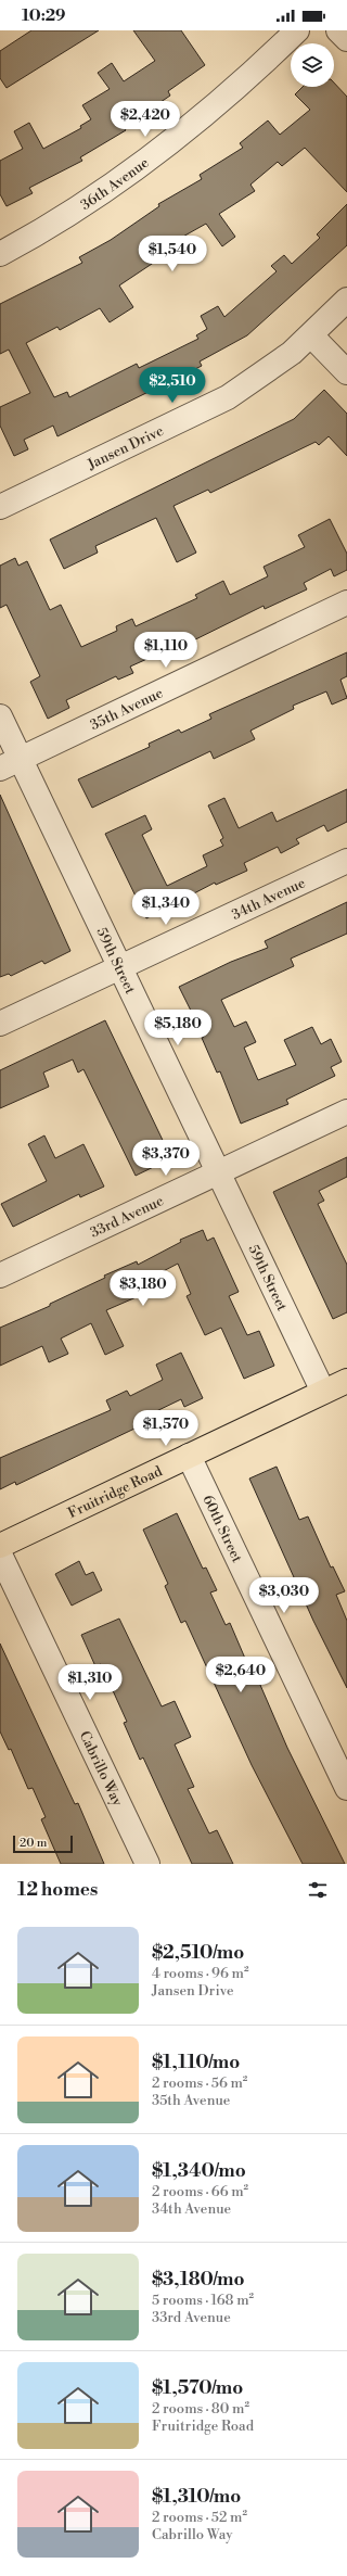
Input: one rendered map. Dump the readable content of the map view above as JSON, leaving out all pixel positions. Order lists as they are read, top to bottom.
{
  "streets": {
    "main road": ["Fruitridge Road"],
    "street": [
      "36th Avenue",
      "Jansen Drive",
      "35th Avenue",
      "34th Avenue",
      "59th Street",
      "33rd Avenue",
      "60th Street",
      "Cabrillo Way"
    ]
  },
  "crossings": [
    ["35th Avenue", "59th Street"],
    ["34th Avenue", "59th Street"],
    ["59th Street", "33rd Avenue"],
    ["59th Street", "Fruitridge Road"],
    ["Fruitridge Road", "60th Street"]
  ],
  "scale_bar": "20 m",
  "page": {
    "status": "10:29",
    "price": [
      "$2,420",
      "$1,540",
      "$2,510",
      "$1,110",
      "$1,340",
      "$5,180",
      "$3,370",
      "$3,180",
      "$1,570",
      "$3,030",
      "$2,640",
      "$1,310"
    ],
    "scale": "20 m",
    "heading": "12 homes",
    "list": [
      {
        "name": "$2,510/mo",
        "note": "4 rooms · 96 m² · Jansen Drive"
      },
      {
        "name": "$1,110/mo",
        "note": "2 rooms · 56 m² · 35th Avenue"
      },
      {
        "name": "$1,340/mo",
        "note": "2 rooms · 66 m² · 34th Avenue"
      },
      {
        "name": "$3,180/mo",
        "note": "5 rooms · 168 m² · 33rd Avenue"
      },
      {
        "name": "$1,570/mo",
        "note": "2 rooms · 80 m² · Fruitridge Road"
      },
      {
        "name": "$1,310/mo",
        "note": "2 rooms · 52 m² · Cabrillo Way"
      }
    ]
  }
}
